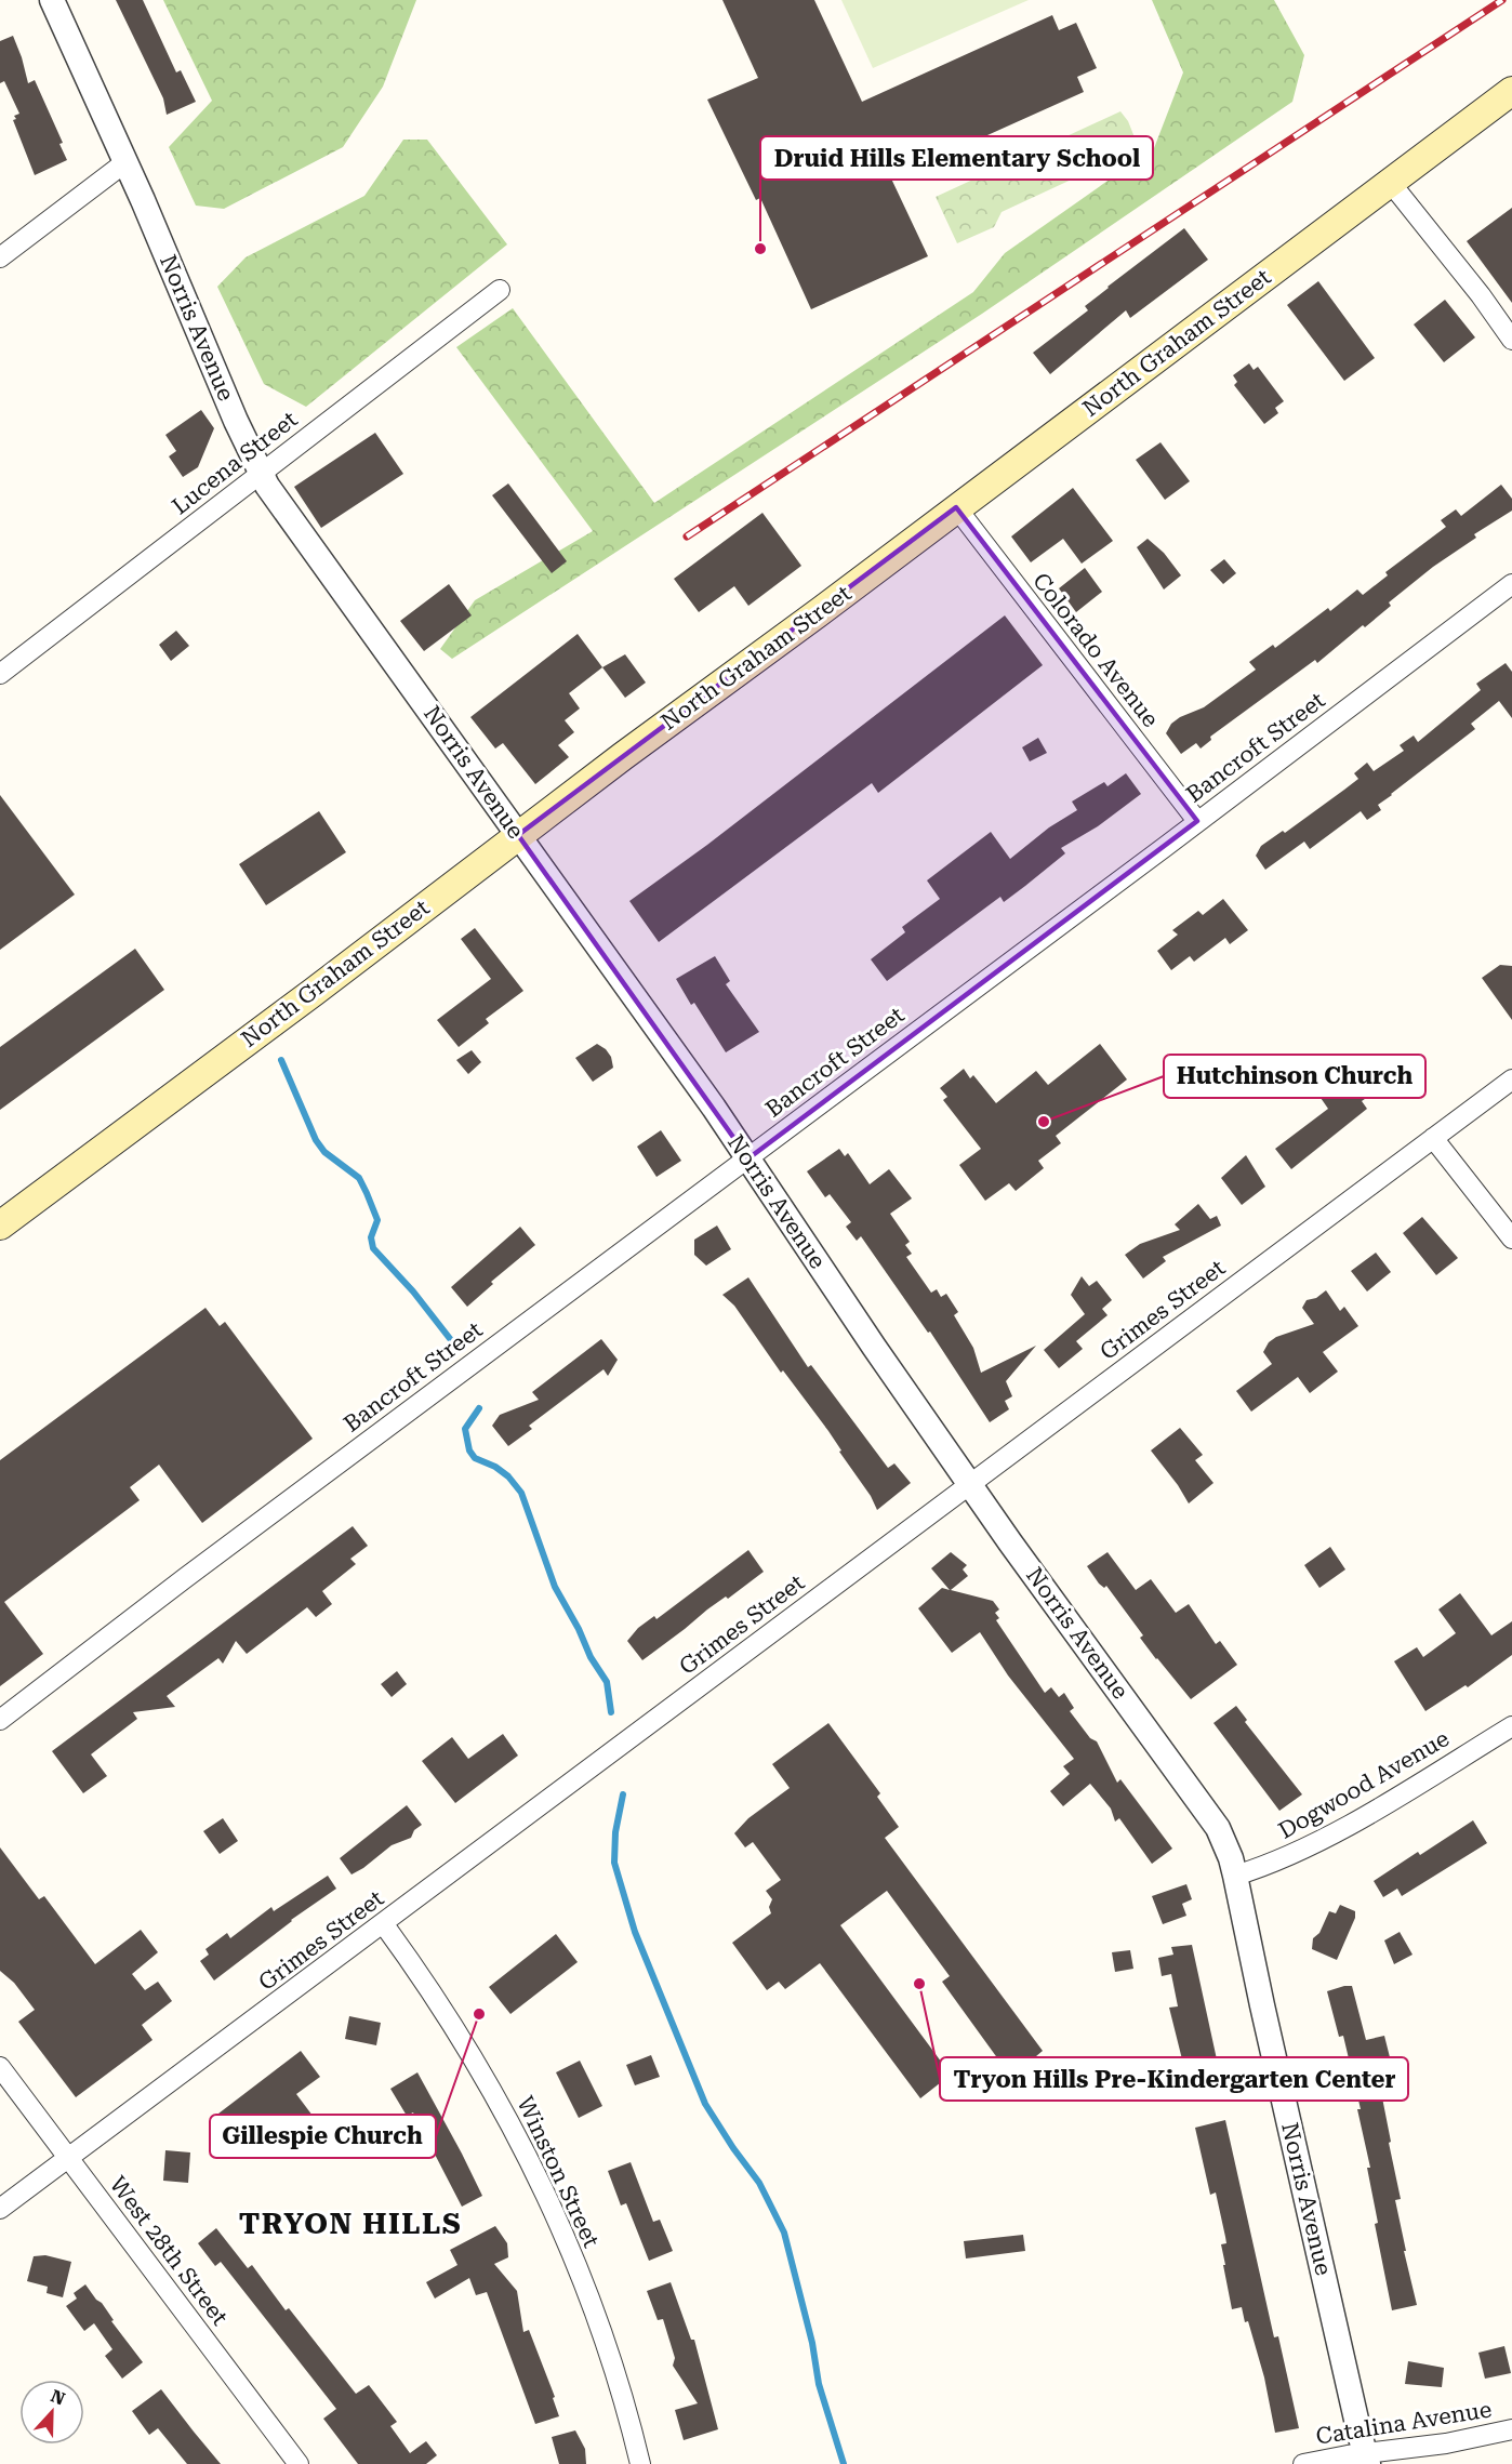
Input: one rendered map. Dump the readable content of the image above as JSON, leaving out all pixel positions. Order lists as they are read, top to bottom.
{
  "streets": {
    "main road": ["North Graham Street"],
    "street": [
      "Norris Avenue",
      "Lucena Street",
      "Colorado Avenue",
      "Bancroft Street",
      "Grimes Street",
      "Dogwood Avenue",
      "Winston Street",
      "West 28th Street",
      "Catalina Avenue"
    ]
  },
  "crossings": [
    ["Norris Avenue", "North Graham Street"],
    ["Norris Avenue", "Lucena Street"],
    ["Norris Avenue", "Bancroft Street"],
    ["Norris Avenue", "Grimes Street"],
    ["Norris Avenue", "Dogwood Avenue"],
    ["Norris Avenue", "Catalina Avenue"],
    ["North Graham Street", "Colorado Avenue"],
    ["Colorado Avenue", "Bancroft Street"],
    ["Grimes Street", "Winston Street"],
    ["Grimes Street", "West 28th Street"]
  ],
  "districts": ["TRYON HILLS"],
  "places": [
    "Druid Hills Elementary School",
    "Hutchinson Church",
    "Tryon Hills Pre-Kindergarten Center",
    "Gillespie Church"
  ],
  "north": "top"
}
